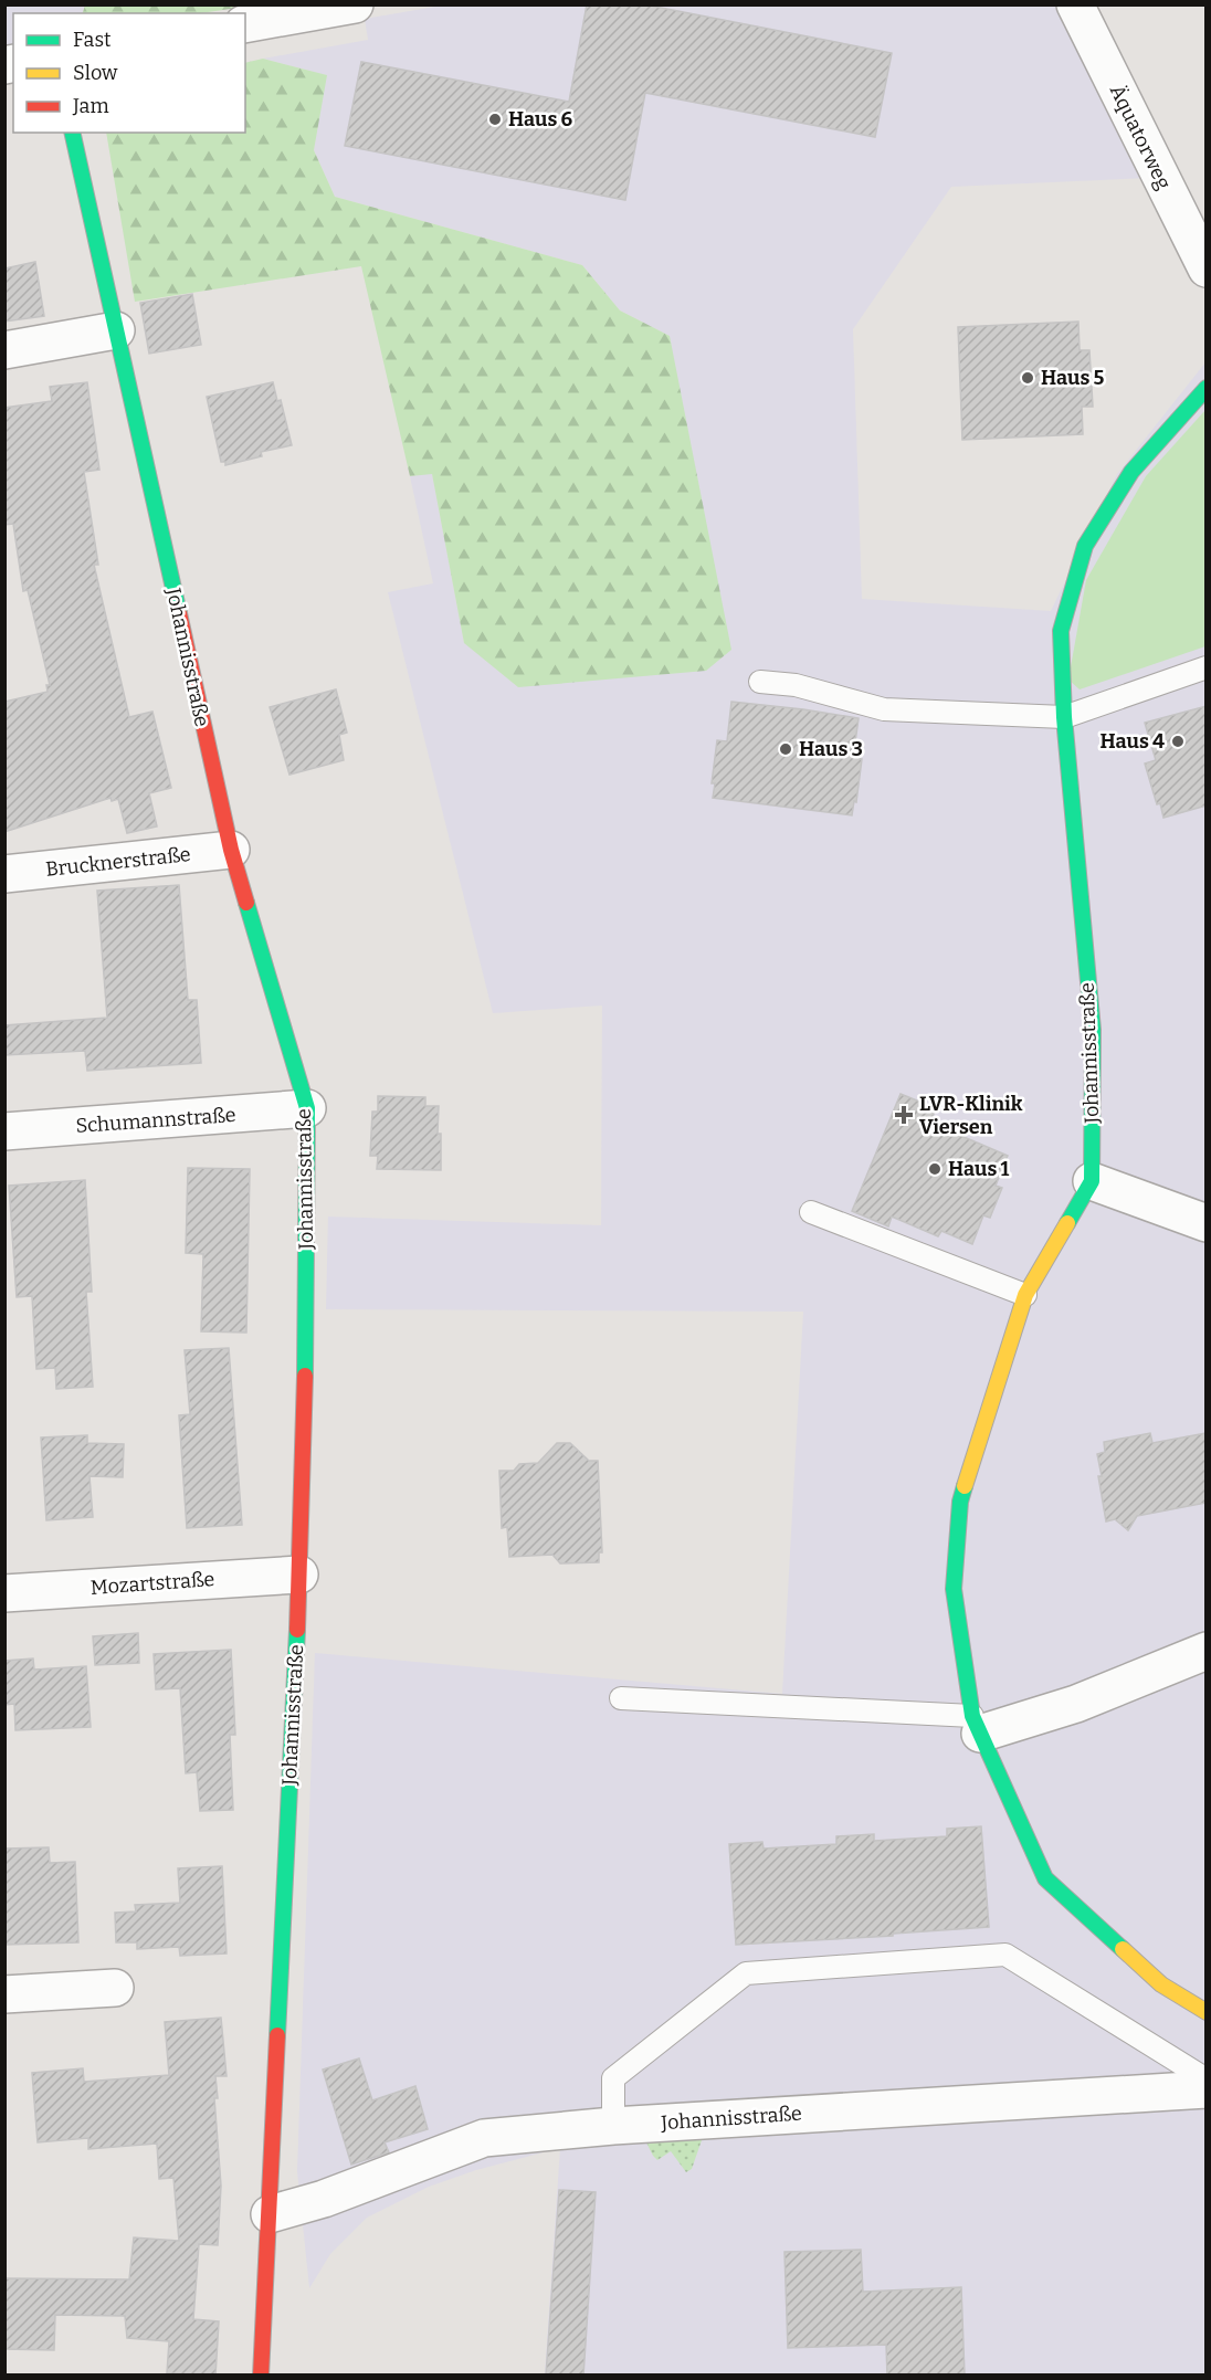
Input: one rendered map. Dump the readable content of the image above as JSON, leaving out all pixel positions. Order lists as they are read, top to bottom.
{
  "streets": {
    "street": [
      "Äquatorweg",
      "Johannisstraße",
      "Brucknerstraße",
      "Schumannstraße",
      "Mozartstraße"
    ]
  },
  "crossings": [
    ["Johannisstraße", "Brucknerstraße"],
    ["Johannisstraße", "Schumannstraße"],
    ["Johannisstraße", "Mozartstraße"]
  ],
  "places": {
    "other": [
      "Haus 6",
      "Haus 5",
      "Haus 4",
      "Haus 3",
      "Haus 1"
    ],
    "health": ["LVR-Klinik Viersen"]
  },
  "legend": ["Fast", "Slow", "Jam"]
}
